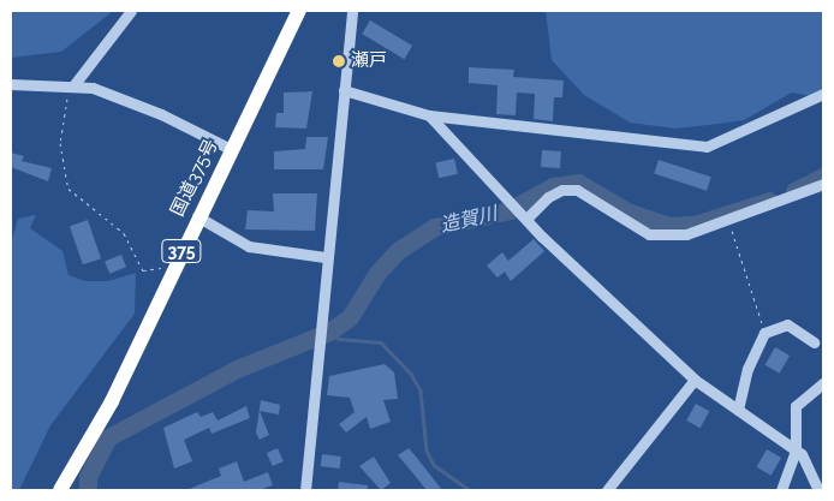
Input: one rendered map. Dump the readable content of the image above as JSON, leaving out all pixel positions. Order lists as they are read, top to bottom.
{
  "streets": {
    "highway": ["国道375号", "375"]
  },
  "water": ["造賀川"],
  "places": ["瀬戸"]
}
